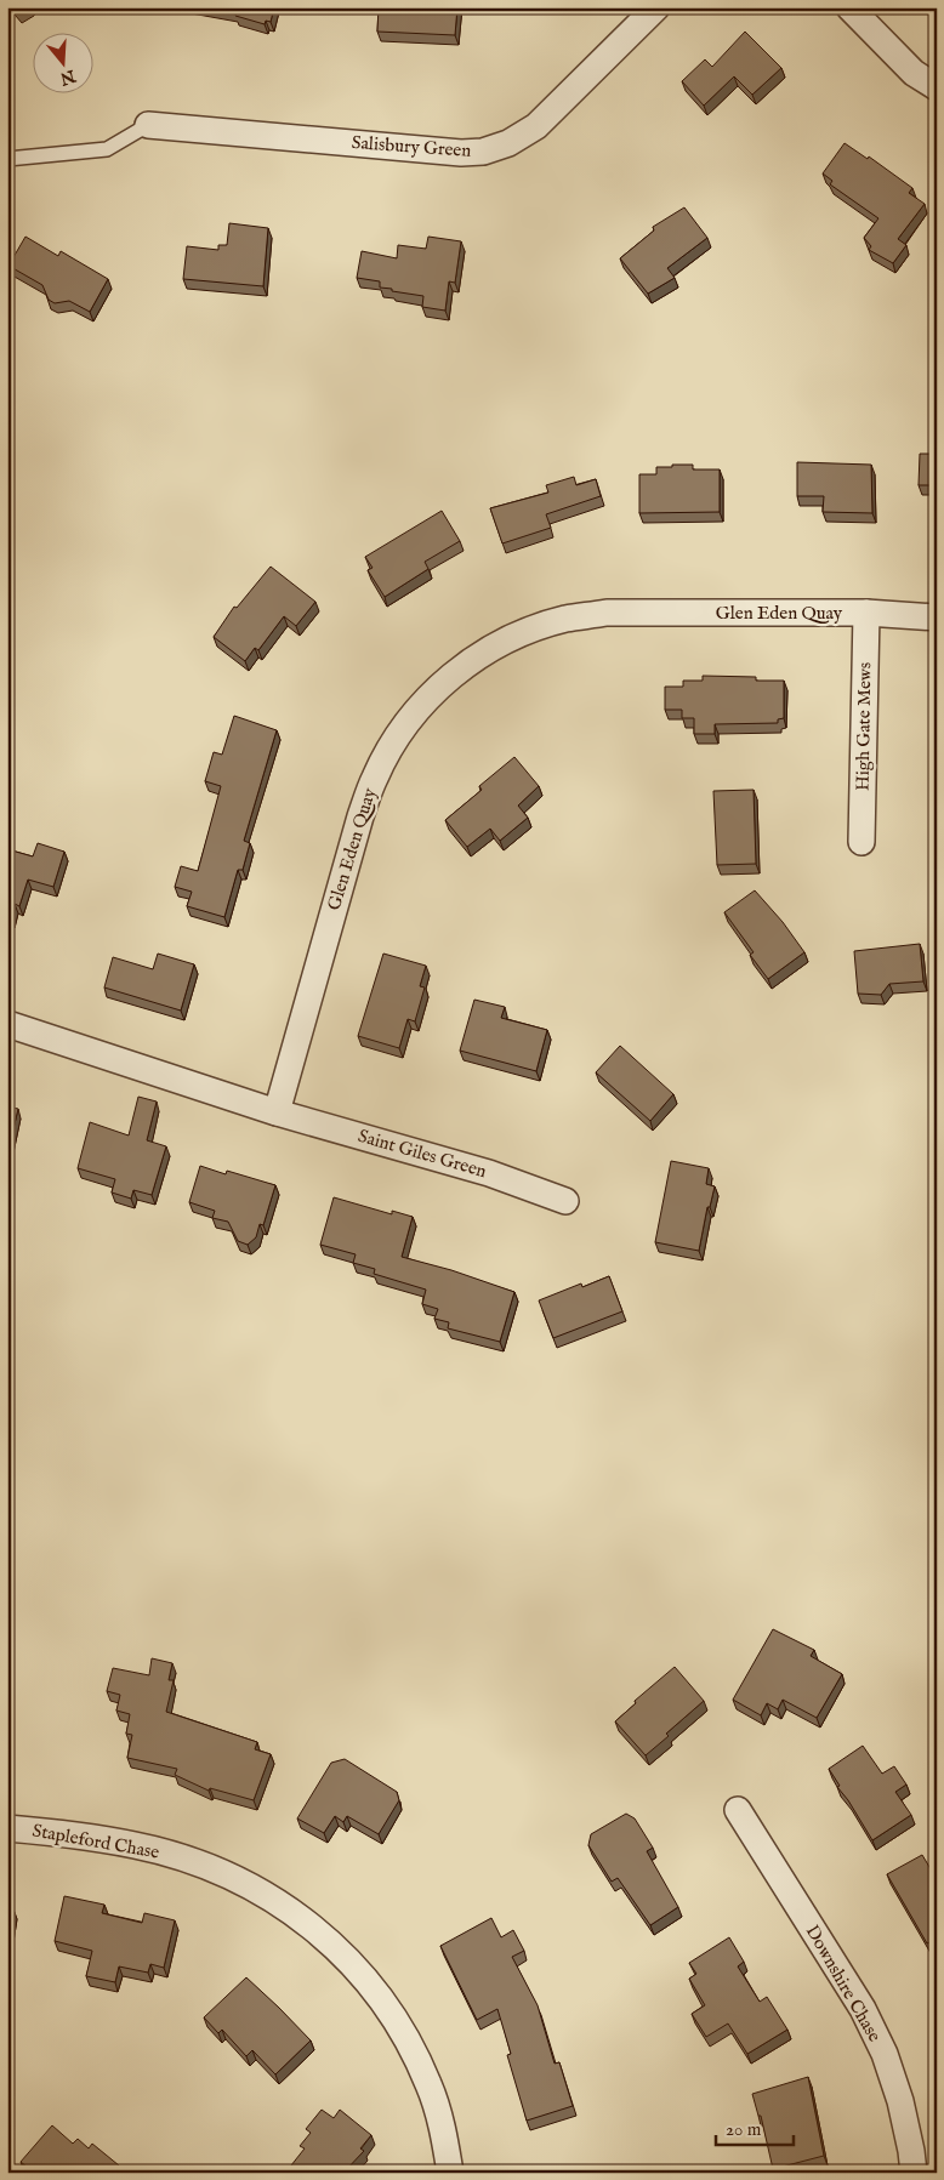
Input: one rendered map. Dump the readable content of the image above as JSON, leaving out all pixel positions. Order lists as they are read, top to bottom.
{
  "streets": {
    "street": [
      "Salisbury Green",
      "Glen Eden Quay",
      "High Gate Mews",
      "Saint Giles Green",
      "Stapleford Chase",
      "Downshire Chase"
    ]
  },
  "crossings": [
    ["Glen Eden Quay", "High Gate Mews"],
    ["Glen Eden Quay", "Saint Giles Green"]
  ],
  "scale_bar": "20 m",
  "north": "bottom"
}
